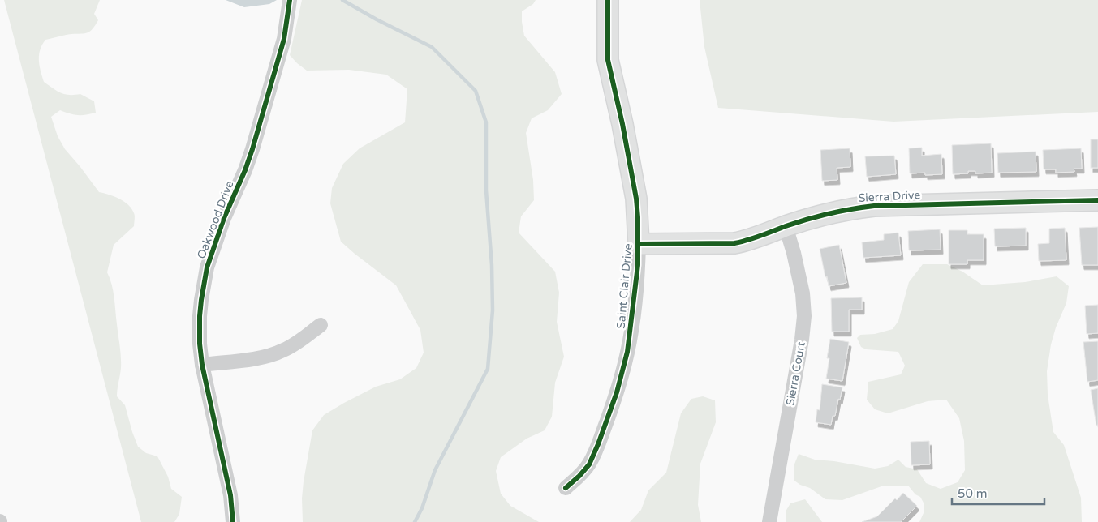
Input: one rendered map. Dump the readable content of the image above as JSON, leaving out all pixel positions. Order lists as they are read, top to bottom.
{
  "streets": {
    "street": [
      "Sierra Drive",
      "Oakwood Drive",
      "Saint Clair Drive",
      "Sierra Court"
    ]
  },
  "crossings": [
    ["Sierra Drive", "Saint Clair Drive"],
    ["Sierra Drive", "Sierra Court"]
  ],
  "scale_bar": "50 m"
}
